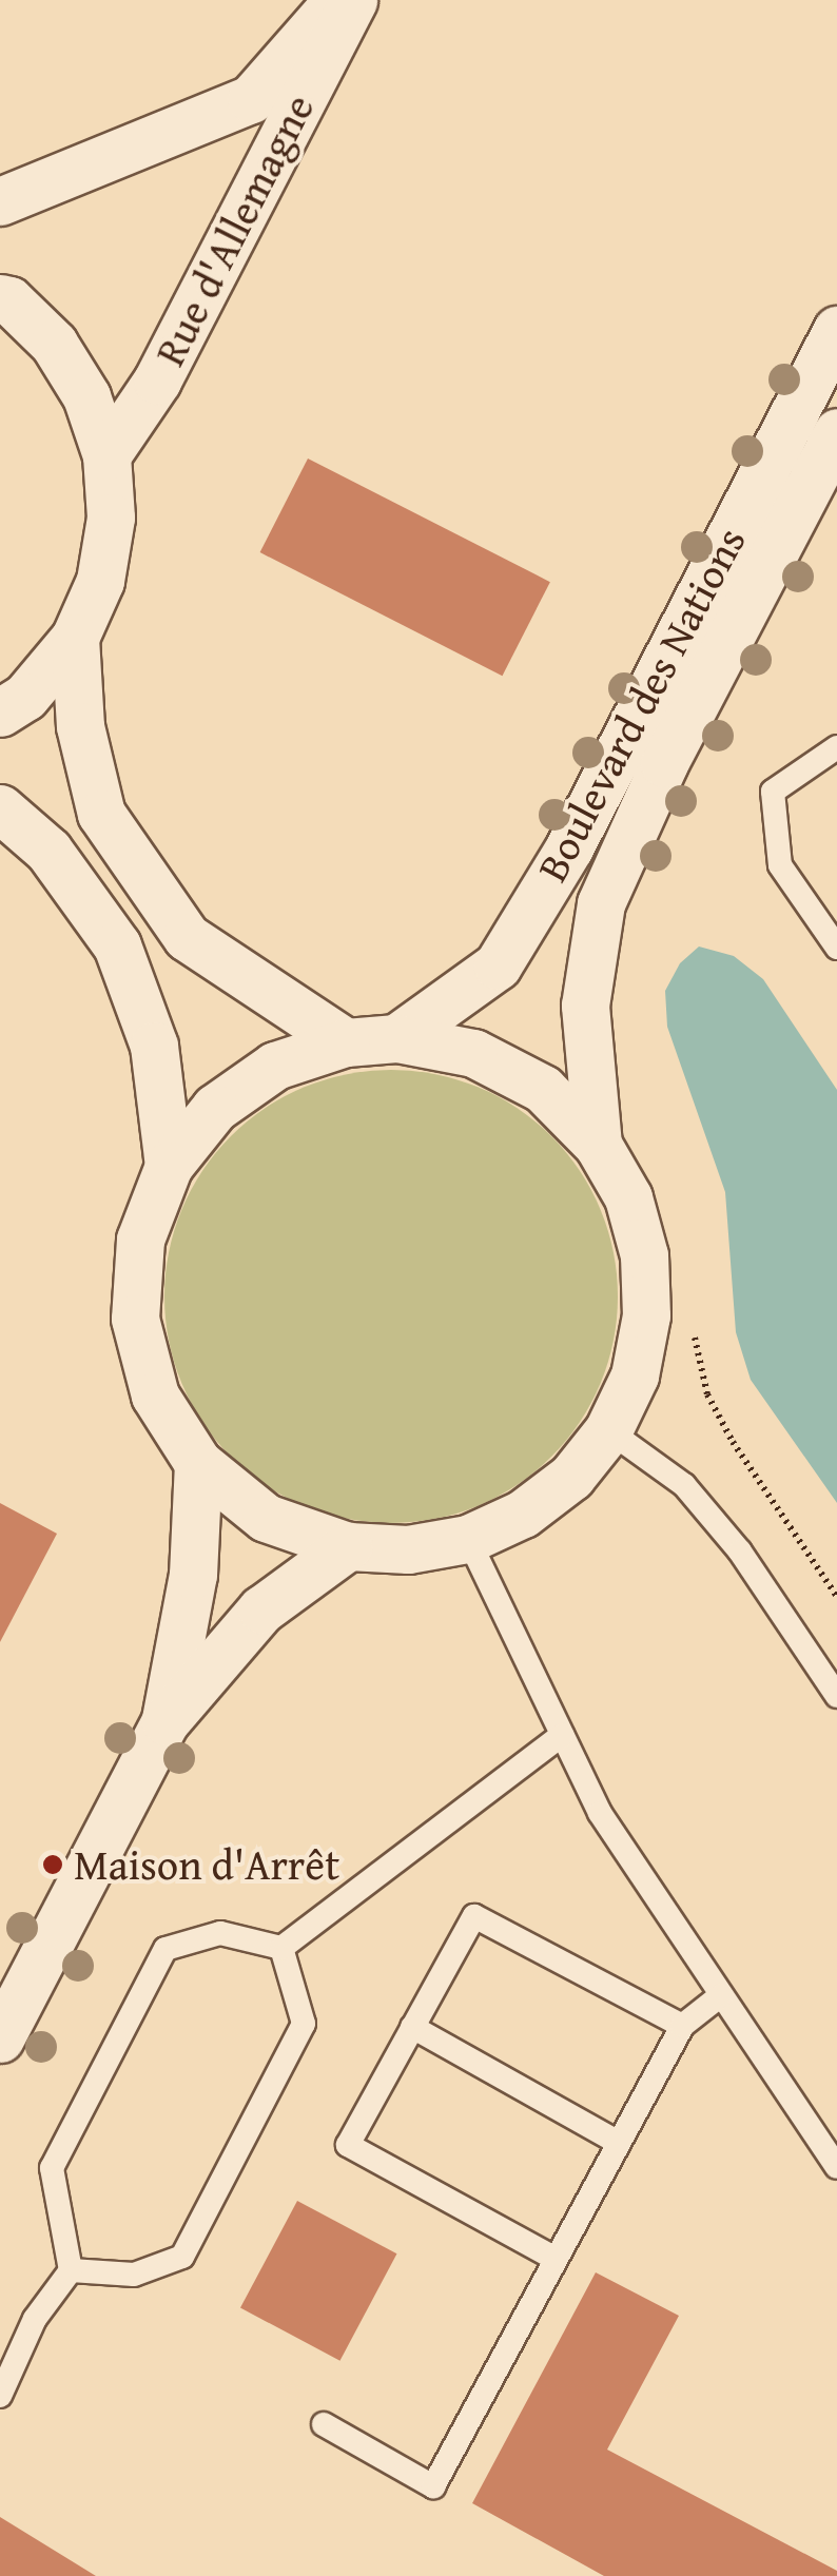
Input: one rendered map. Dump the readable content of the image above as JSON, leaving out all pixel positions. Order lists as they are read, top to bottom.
{
  "streets": {
    "street": ["Rue d'Allemagne", "Boulevard des Nations"]
  },
  "places": ["Maison d'Arrêt"]
}
